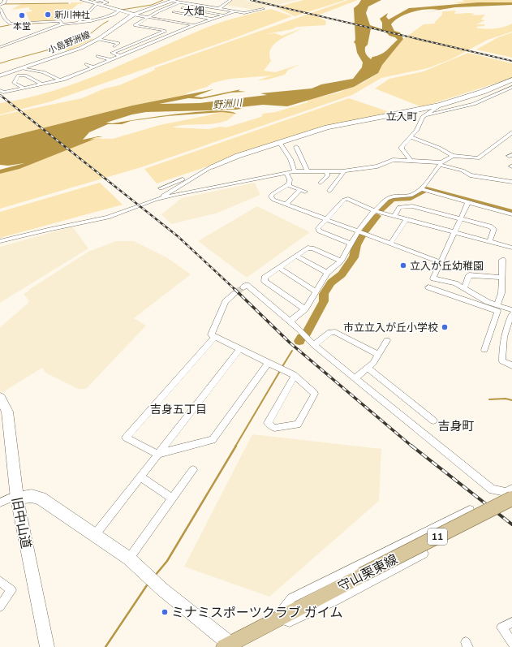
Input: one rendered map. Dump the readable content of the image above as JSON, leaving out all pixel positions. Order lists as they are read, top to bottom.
{
  "streets": {
    "main road": ["11", "守山栗東線"],
    "street": ["小島野洲線", "旧中山道"]
  },
  "districts": [
    "大畑",
    "立入町",
    "吉身五丁目",
    "吉身町"
  ],
  "water": ["野洲川"],
  "places": [
    "新川神社",
    "本堂",
    "立入が丘幼稚園",
    "市立立入が丘小学校",
    "ミナミスポーツクラブ ガイム"
  ]
}
